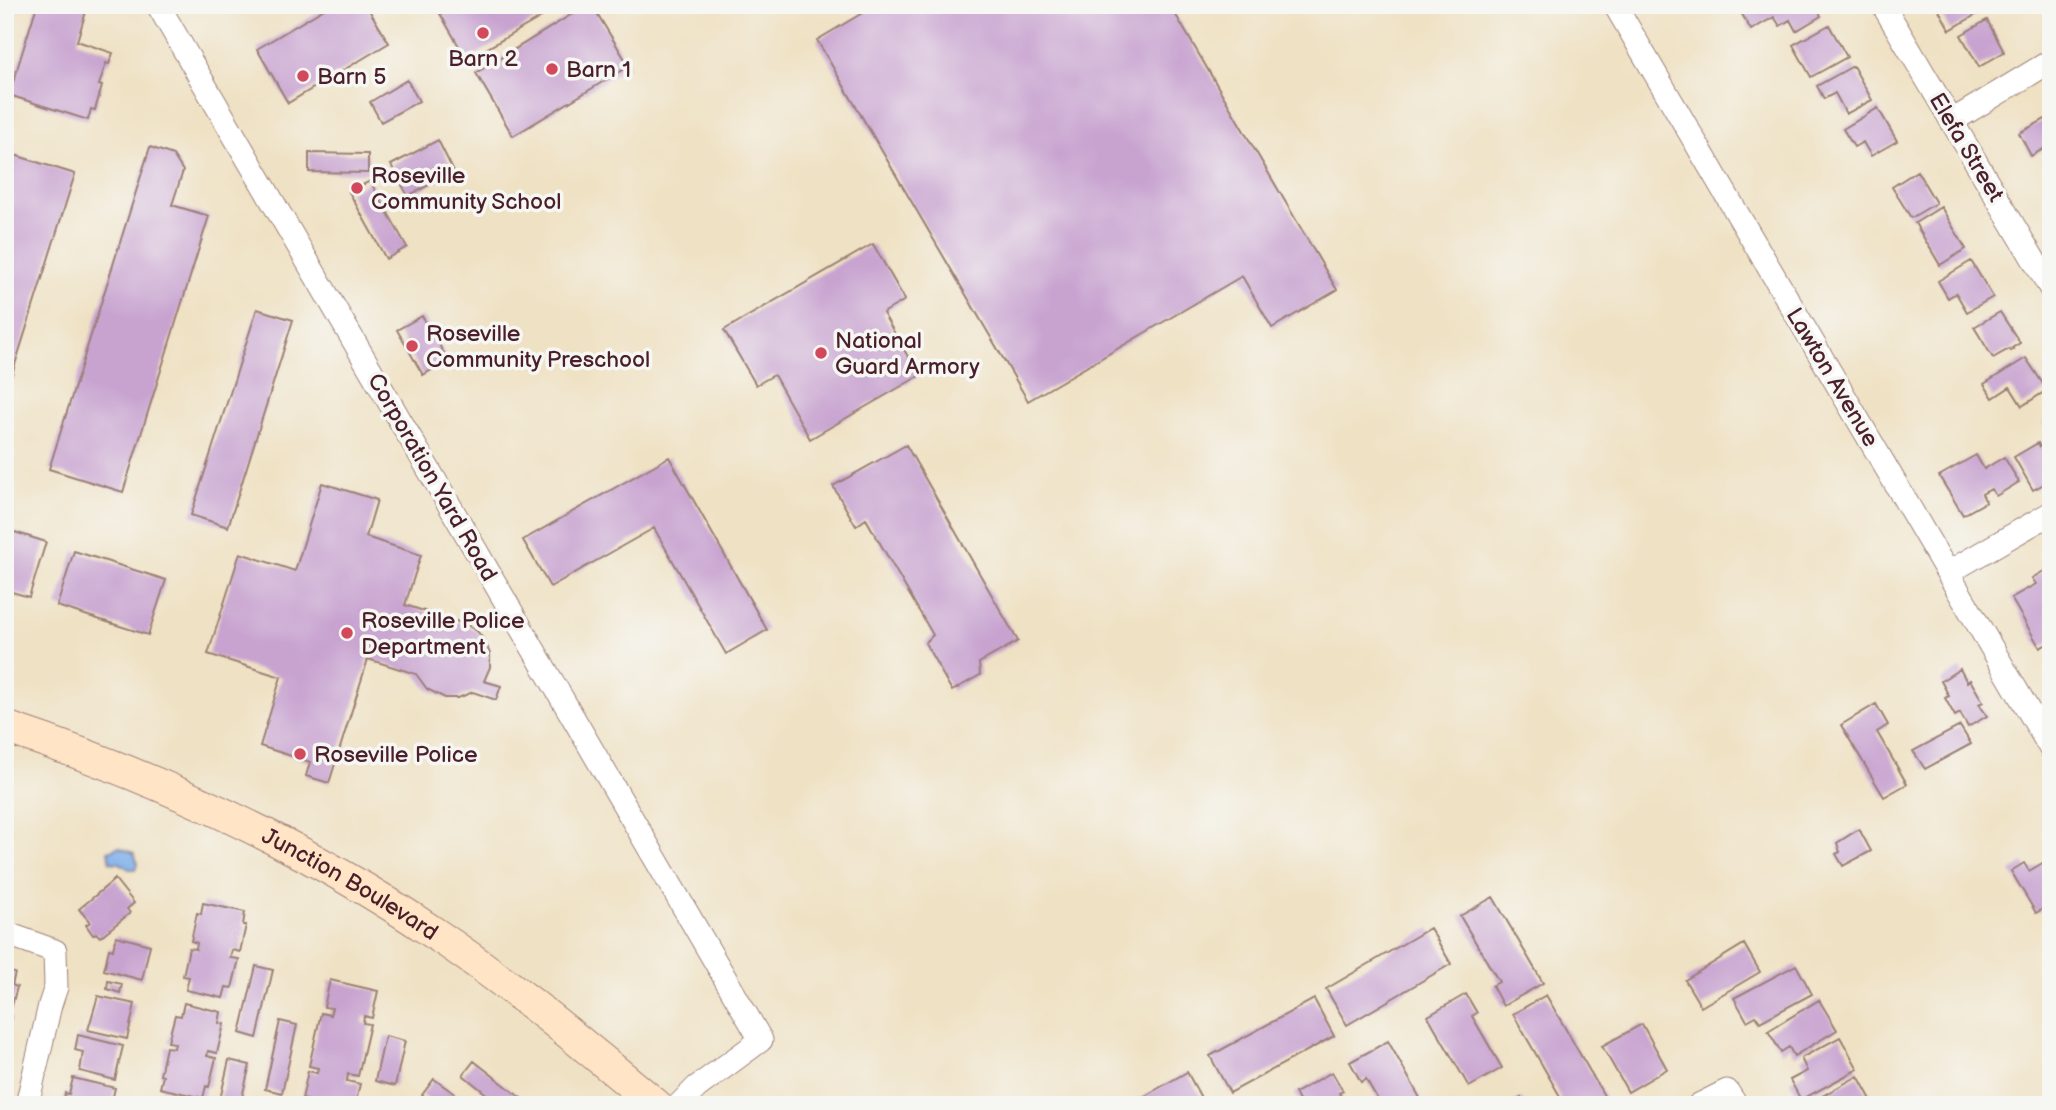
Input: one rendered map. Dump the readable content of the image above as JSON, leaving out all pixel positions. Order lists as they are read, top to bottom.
{
  "streets": {
    "main road": ["Junction Boulevard"],
    "street": ["Elefa Street", "Lawton Avenue", "Corporation Yard Road"]
  },
  "places": [
    "Barn 2",
    "Barn 1",
    "Barn 5",
    "Roseville Community School",
    "Roseville Community Preschool",
    "National Guard Armory",
    "Roseville Police Department",
    "Roseville Police"
  ]
}
